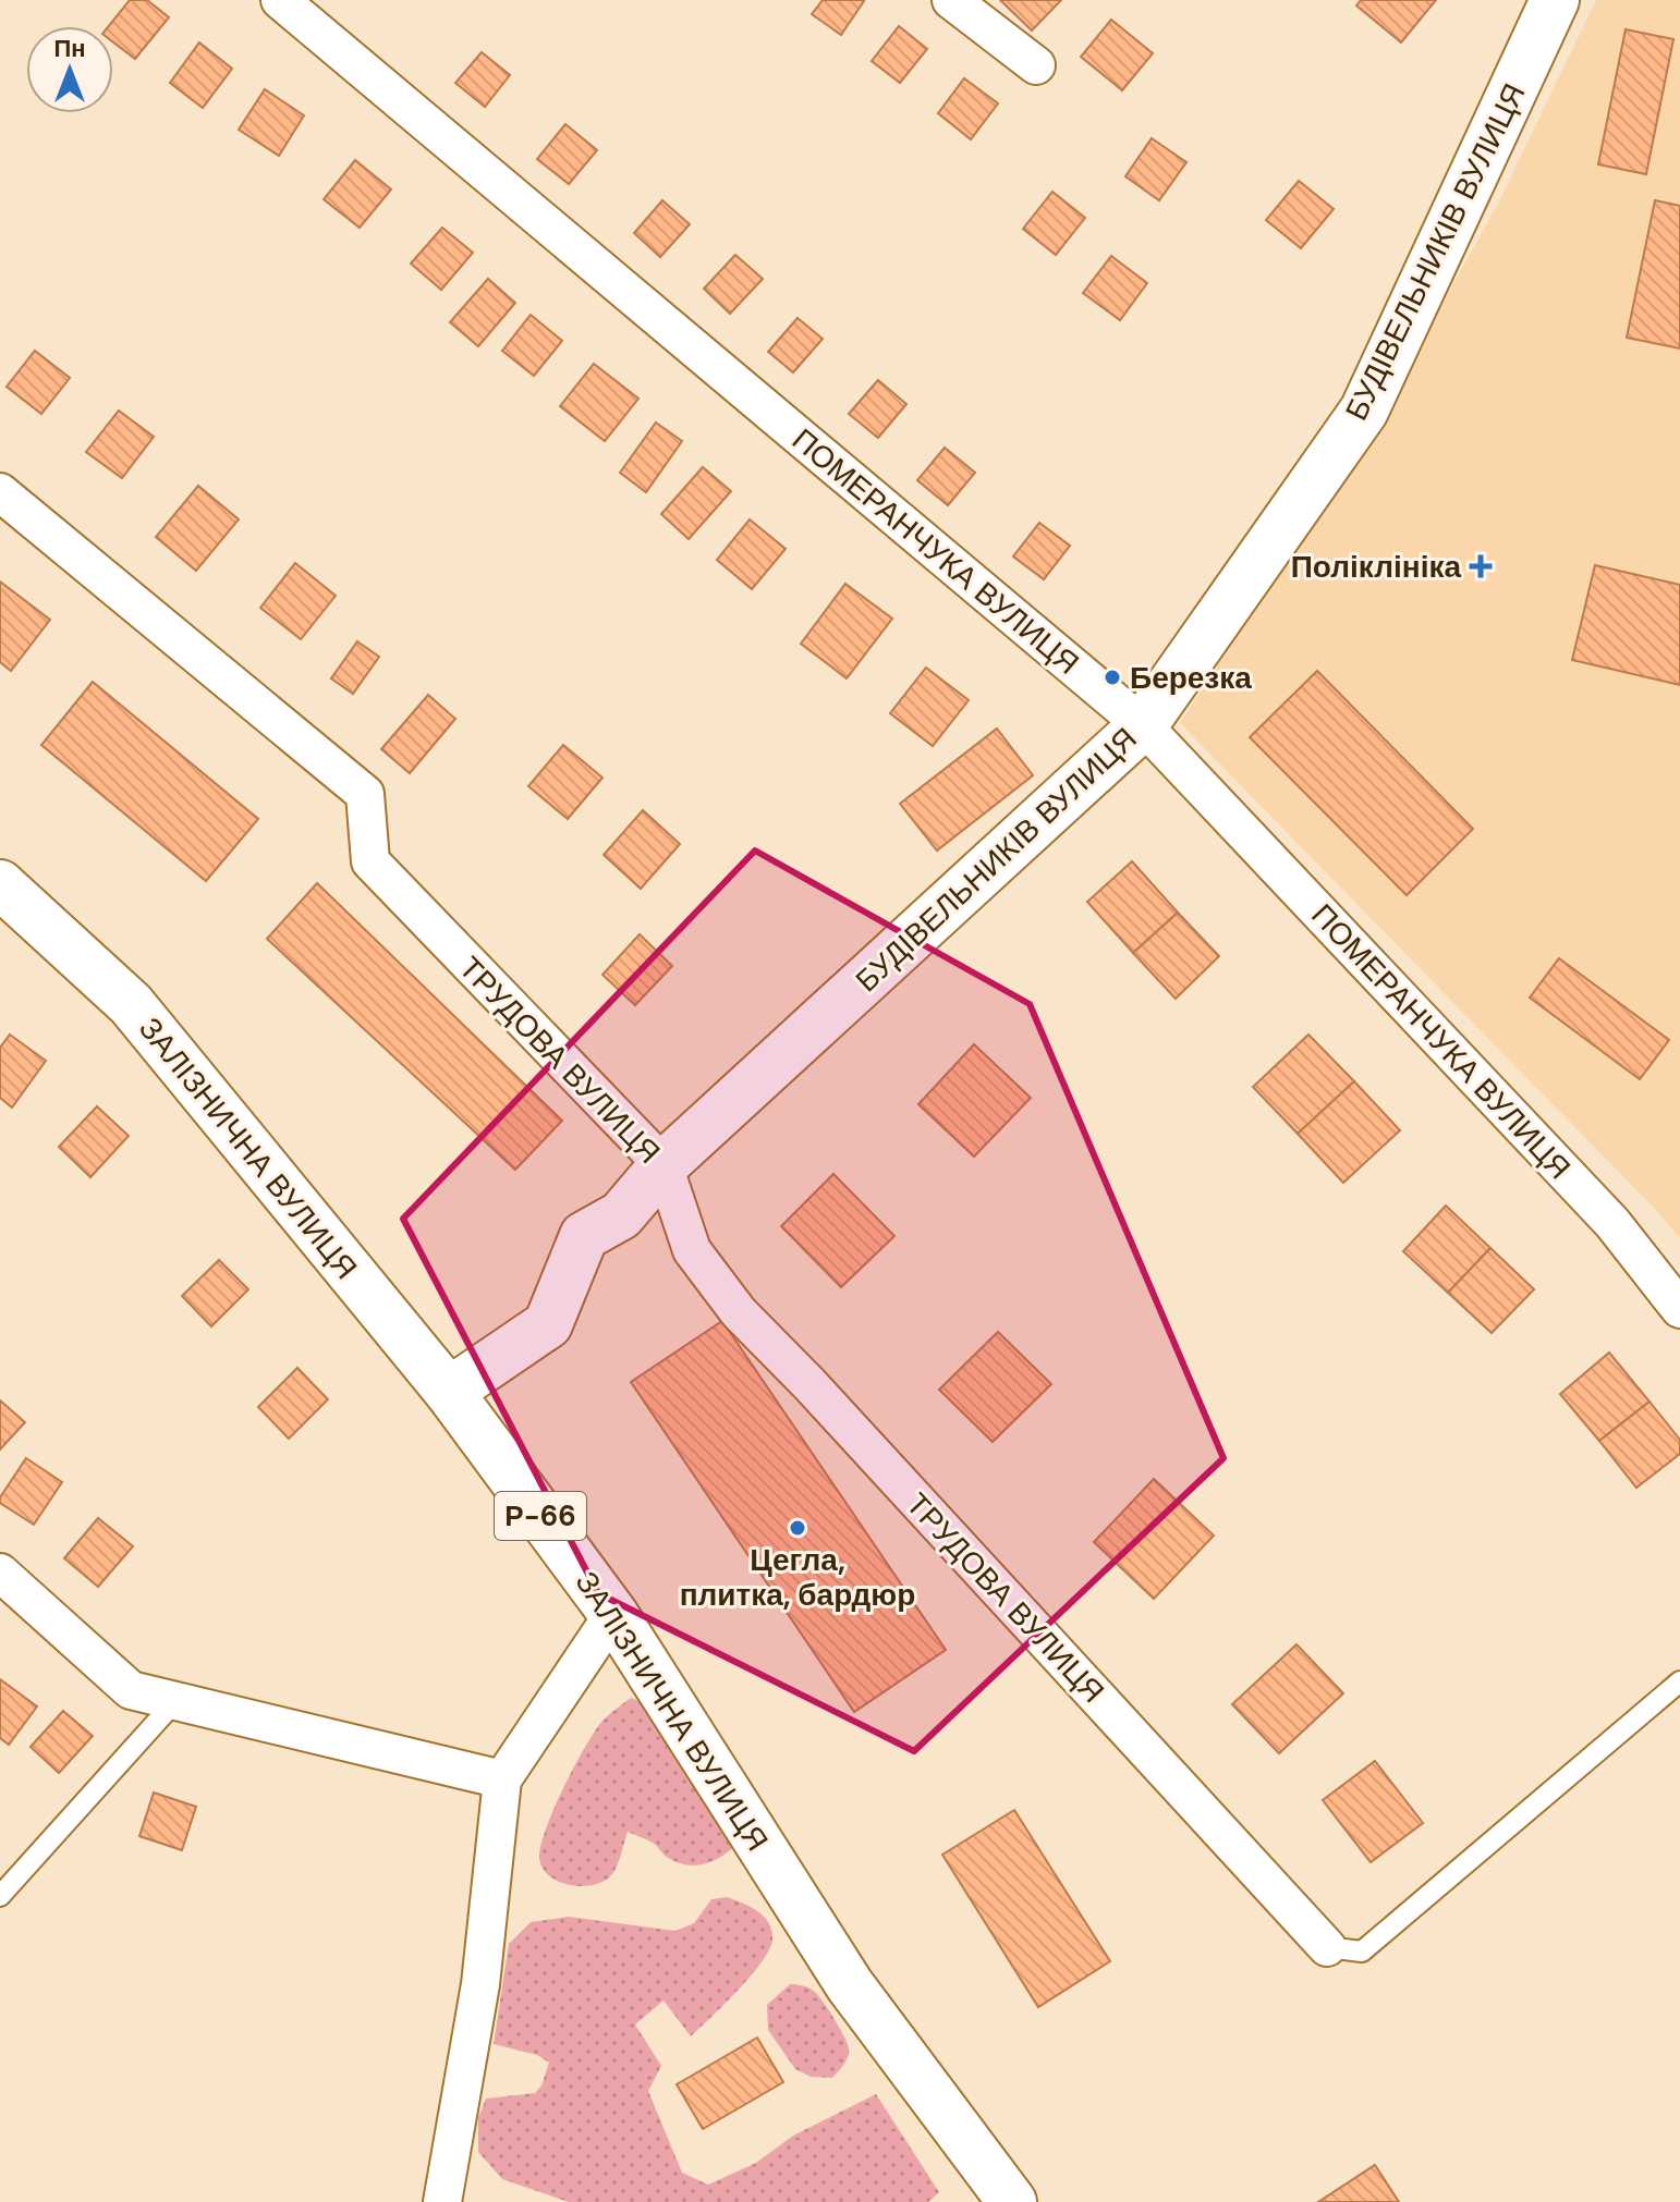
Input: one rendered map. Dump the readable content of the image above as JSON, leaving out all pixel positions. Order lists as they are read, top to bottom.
{
  "streets": {
    "street": [
      "БУДІВЕЛЬНИКІВ ВУЛИЦЯ",
      "ПОМЕРАНЧУКА ВУЛИЦЯ",
      "ТРУДОВА ВУЛИЦЯ",
      "ЗАЛІЗНИЧНА ВУЛИЦЯ",
      "Р-66"
    ]
  },
  "crossings": [
    ["БУДІВЕЛЬНИКІВ ВУЛИЦЯ", "ПОМЕРАНЧУКА ВУЛИЦЯ"],
    ["БУДІВЕЛЬНИКІВ ВУЛИЦЯ", "ТРУДОВА ВУЛИЦЯ"],
    ["БУДІВЕЛЬНИКІВ ВУЛИЦЯ", "ЗАЛІЗНИЧНА ВУЛИЦЯ"]
  ],
  "places": {
    "health": ["Поліклініка"],
    "other": ["Березка", "Цегла, плитка, бардюр"]
  },
  "north": "top"
}
